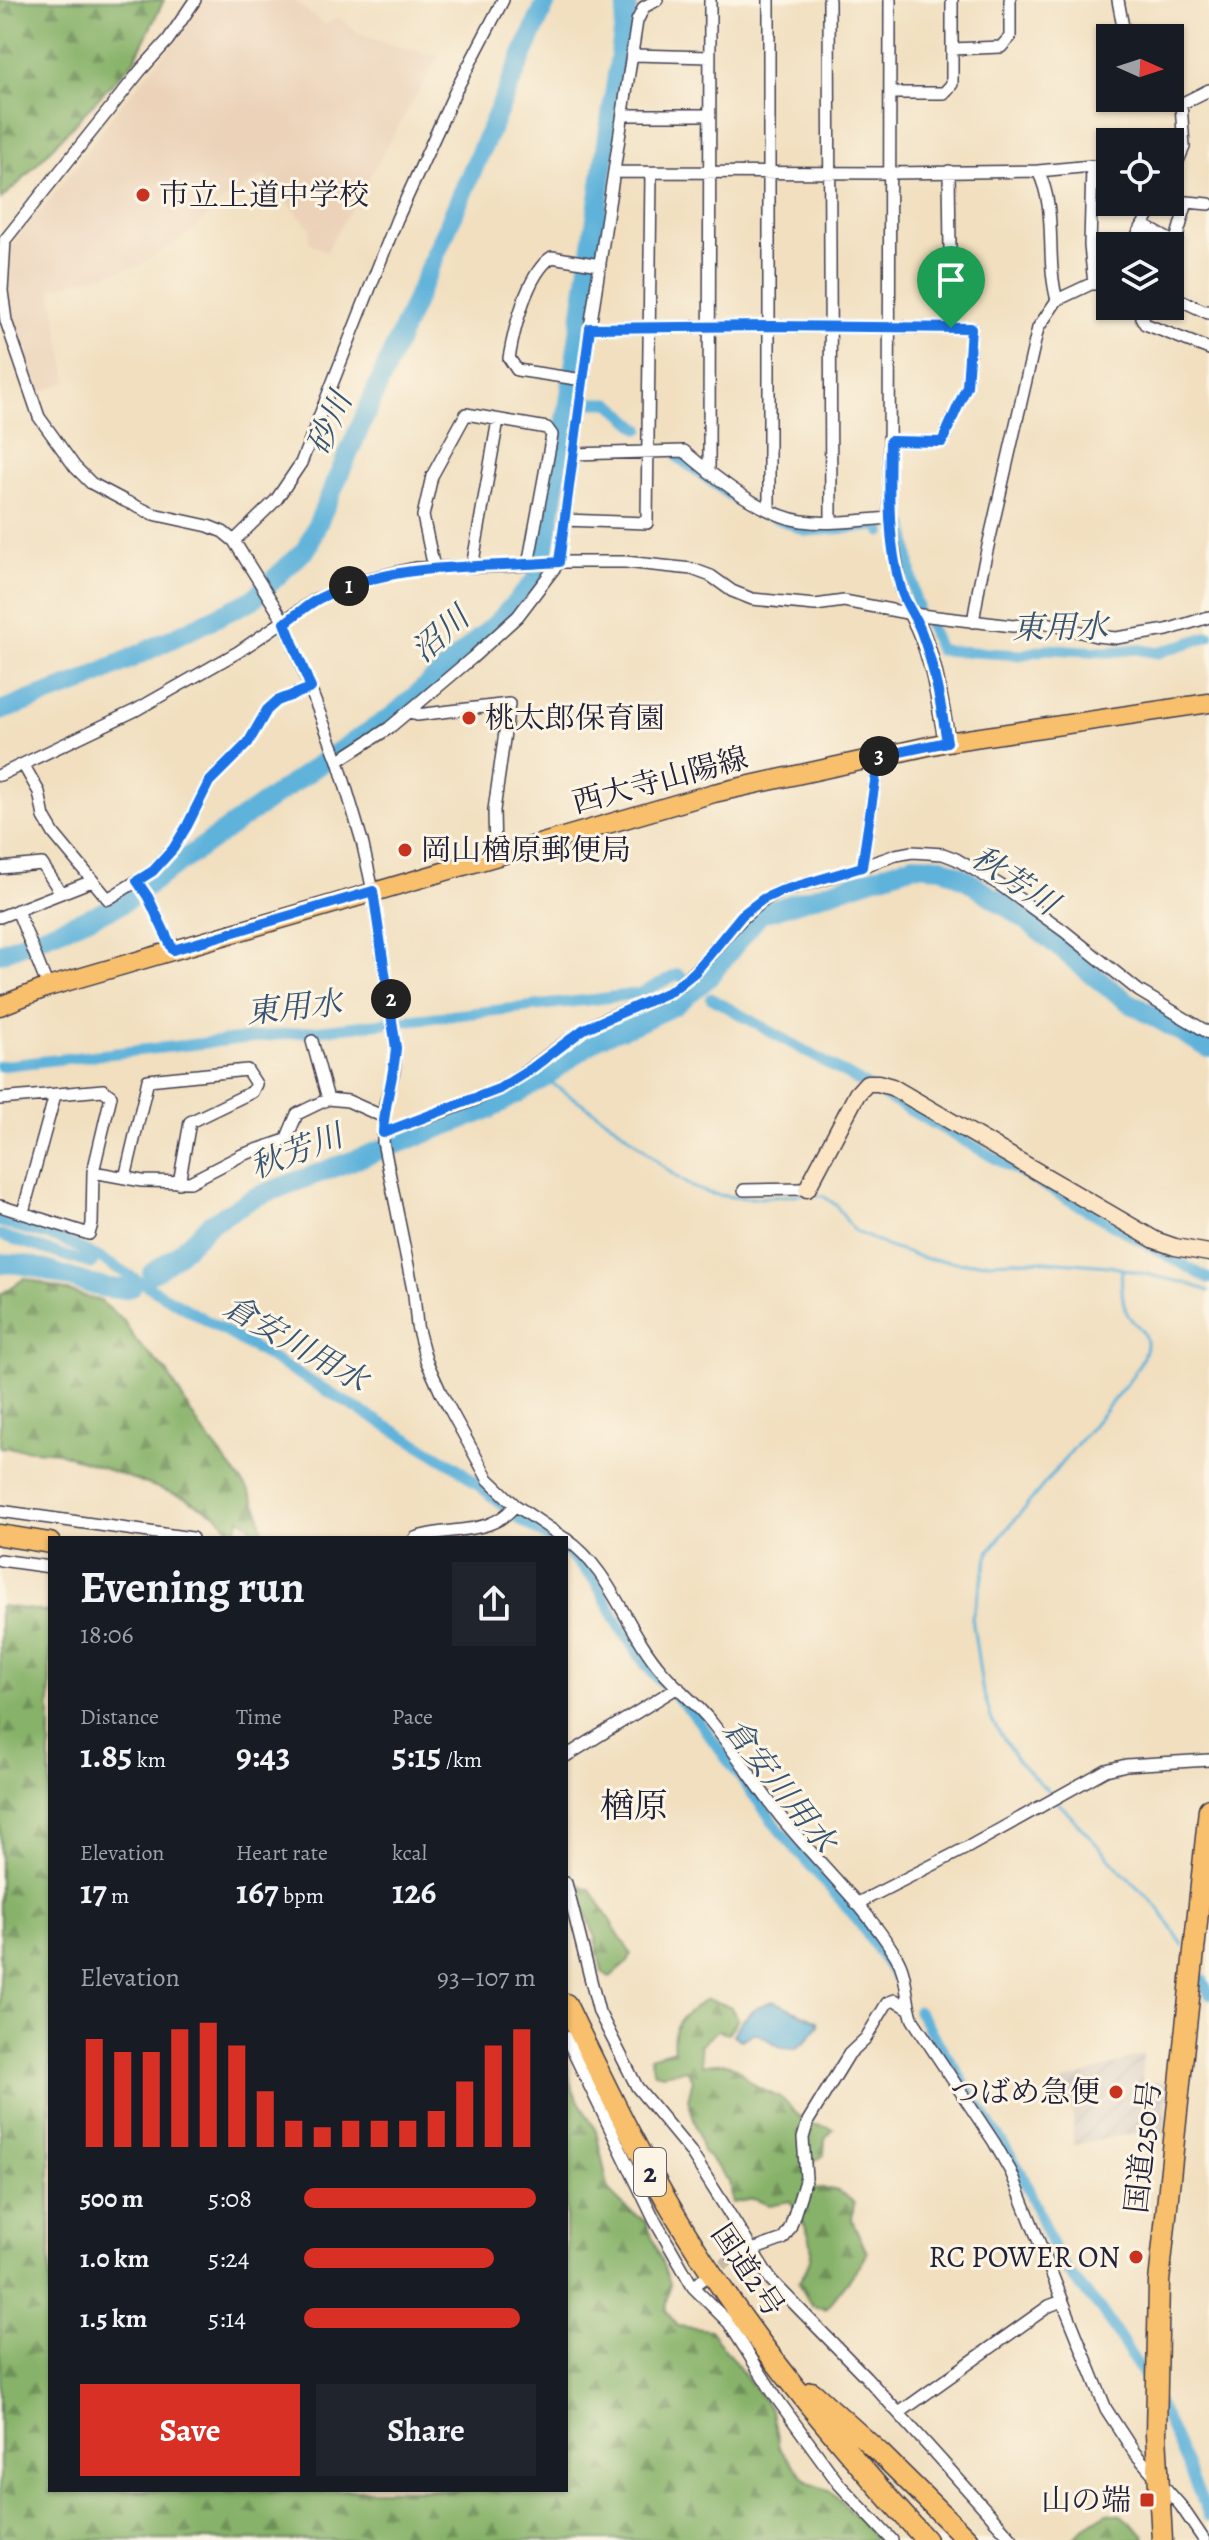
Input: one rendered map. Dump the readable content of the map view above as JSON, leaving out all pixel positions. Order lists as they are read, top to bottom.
{
  "streets": {
    "highway": ["国道250号", "2", "国道2号"],
    "main road": ["西大寺山陽線"]
  },
  "districts": ["楢原"],
  "water": [
    "砂川",
    "東用水",
    "沼川",
    "秋芳川",
    "倉安川用水"
  ],
  "places": {
    "other": [
      "市立上道中学校",
      "桃太郎保育園",
      "岡山楢原郵便局",
      "つばめ急便",
      "RC POWER ON"
    ],
    "transit": ["山の端"]
  },
  "north": "right",
  "page": {
    "pins": ["1", "3", "2"],
    "heading": ["Evening run", "18:06"],
    "stats": [
      ["Distance", "1.85 km"],
      ["Time", "9:43"],
      ["Pace", "5:15 /km"],
      ["Elevation", "17 m"],
      ["Heart rate", "167 bpm"],
      ["kcal", "126"]
    ],
    "chart": ["Elevation", "93–107 m"],
    "list": [
      {
        "name": "500 m",
        "note": "5:08"
      },
      {
        "name": "1.0 km",
        "note": "5:24"
      },
      {
        "name": "1.5 km",
        "note": "5:14"
      }
    ],
    "buttons": ["Save", "Share"]
  }
}
